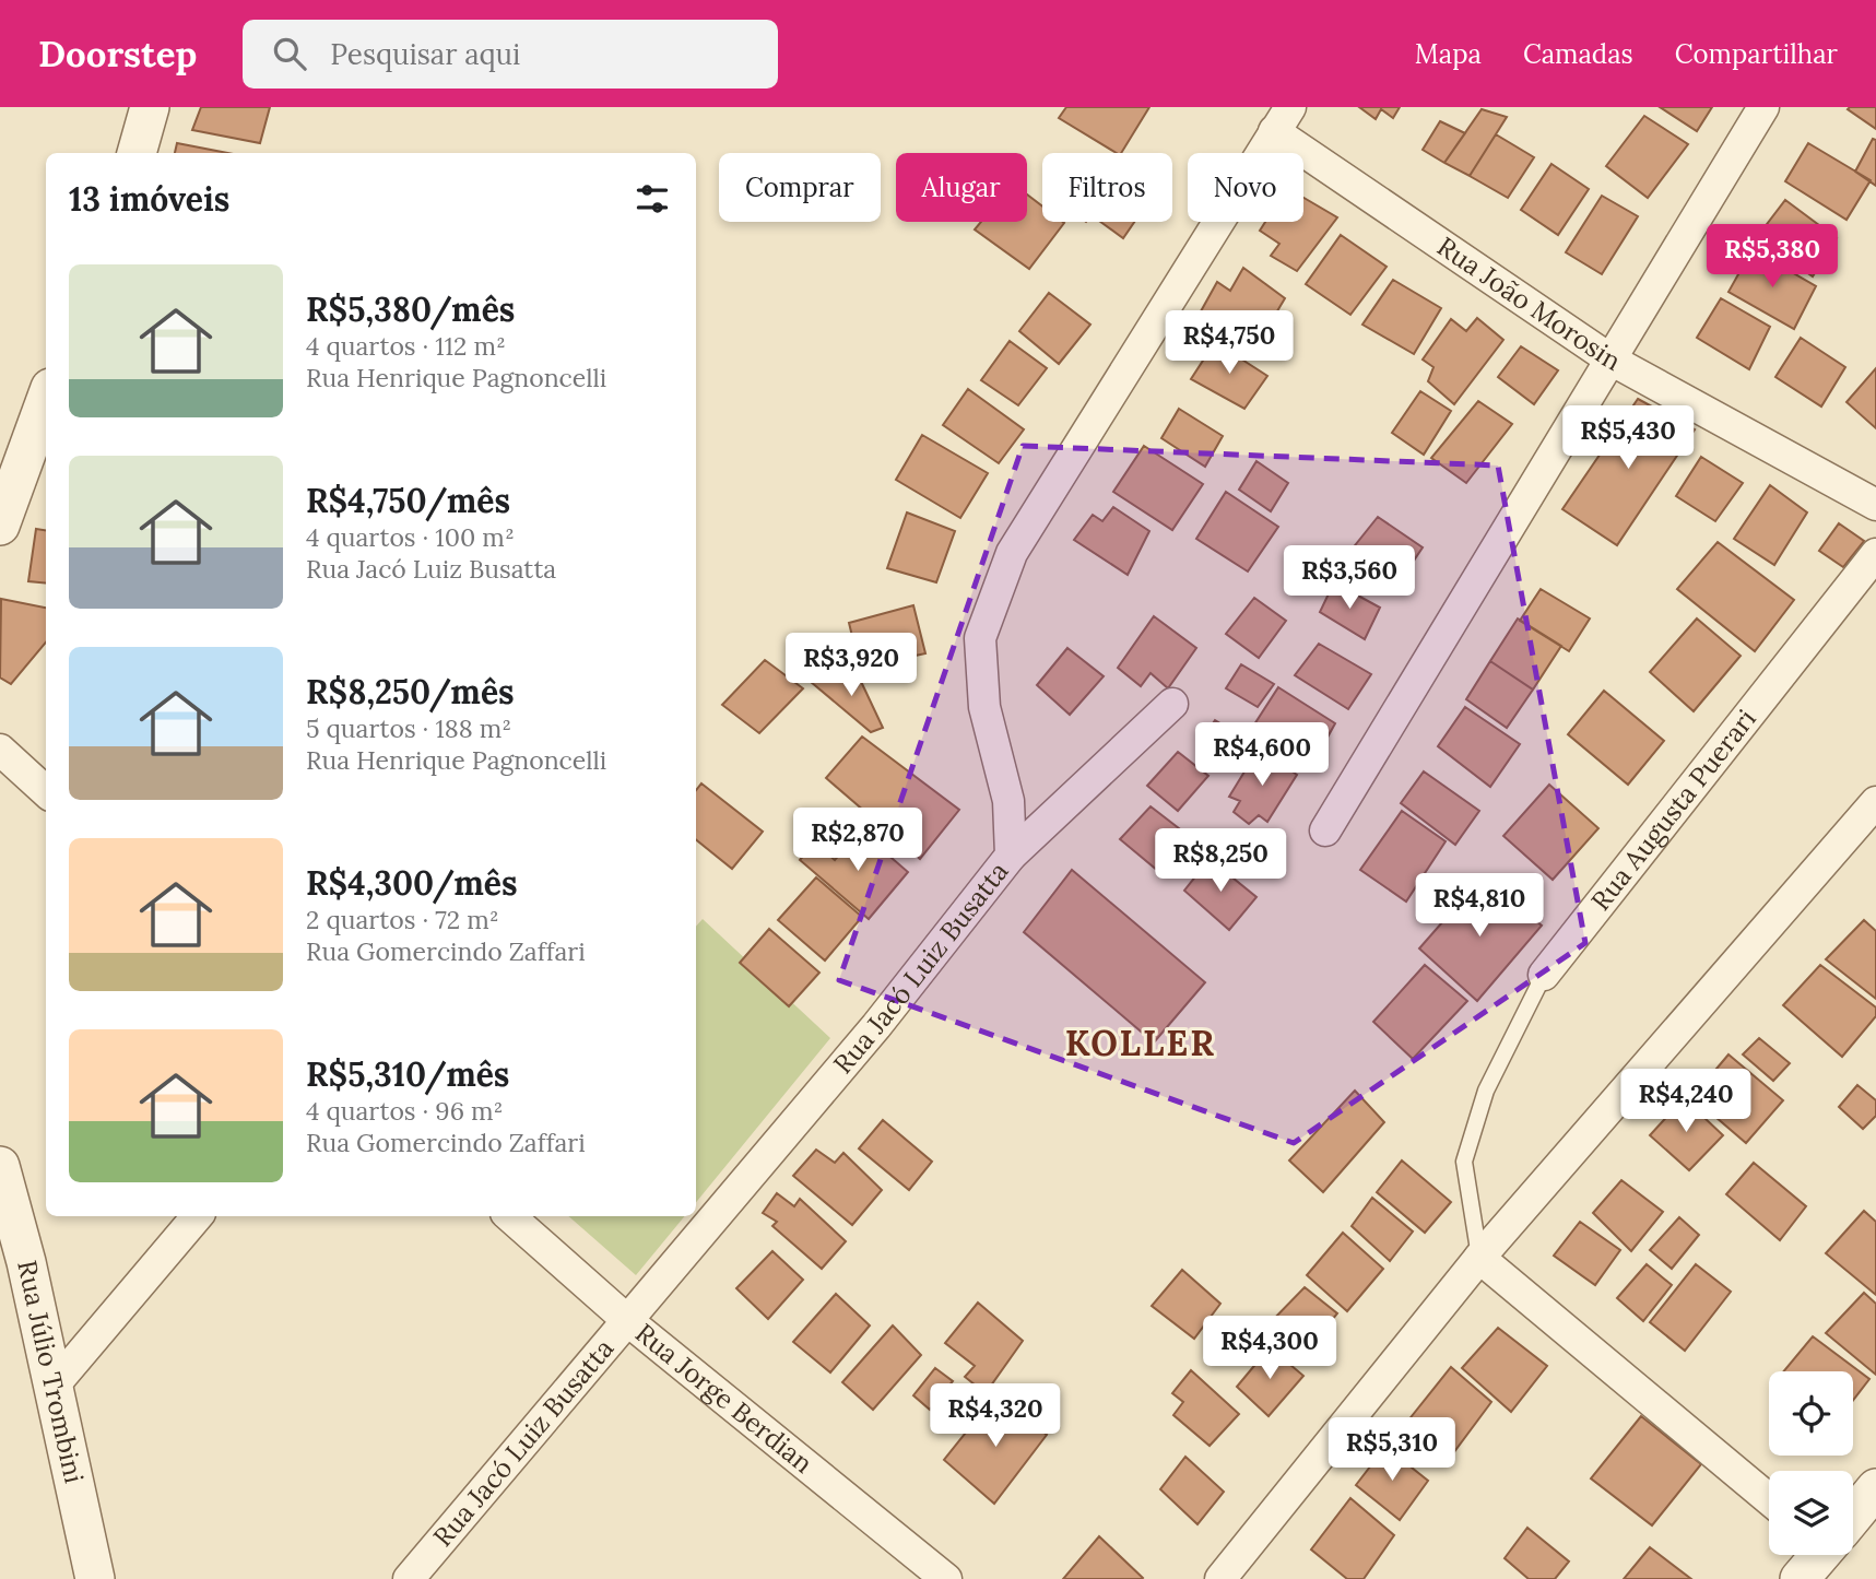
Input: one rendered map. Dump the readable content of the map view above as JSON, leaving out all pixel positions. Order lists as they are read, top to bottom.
{
  "streets": {
    "street": [
      "Rua João Morosin",
      "Rua Augusta Puerari",
      "Rua Jacó Luiz Busatta",
      "Rua Júlio Trombini",
      "Rua Jorge Berdian"
    ]
  },
  "crossings": [
    ["Rua João Morosin", "Rua Jacó Luiz Busatta"],
    ["Rua Jacó Luiz Busatta", "Rua Jorge Berdian"]
  ],
  "districts": ["KOLLER"],
  "page": {
    "header": "Doorstep",
    "search": "Pesquisar aqui",
    "nav": ["Mapa", "Camadas", "Compartilhar"],
    "chip": [
      "Comprar",
      "Alugar",
      "Filtros",
      "Novo"
    ],
    "heading": "13 imóveis",
    "price": [
      "R$5,380",
      "R$4,750",
      "R$5,430",
      "R$3,560",
      "R$3,920",
      "R$4,600",
      "R$2,870",
      "R$8,250",
      "R$4,810",
      "R$4,240",
      "R$4,300",
      "R$4,320",
      "R$5,310"
    ],
    "list": [
      {
        "name": "R$5,380/mês",
        "note": "4 quartos · 112 m² · Rua Henrique Pagnoncelli"
      },
      {
        "name": "R$4,750/mês",
        "note": "4 quartos · 100 m² · Rua Jacó Luiz Busatta"
      },
      {
        "name": "R$8,250/mês",
        "note": "5 quartos · 188 m² · Rua Henrique Pagnoncelli"
      },
      {
        "name": "R$4,300/mês",
        "note": "2 quartos · 72 m² · Rua Gomercindo Zaffari"
      },
      {
        "name": "R$5,310/mês",
        "note": "4 quartos · 96 m² · Rua Gomercindo Zaffari"
      }
    ]
  }
}
